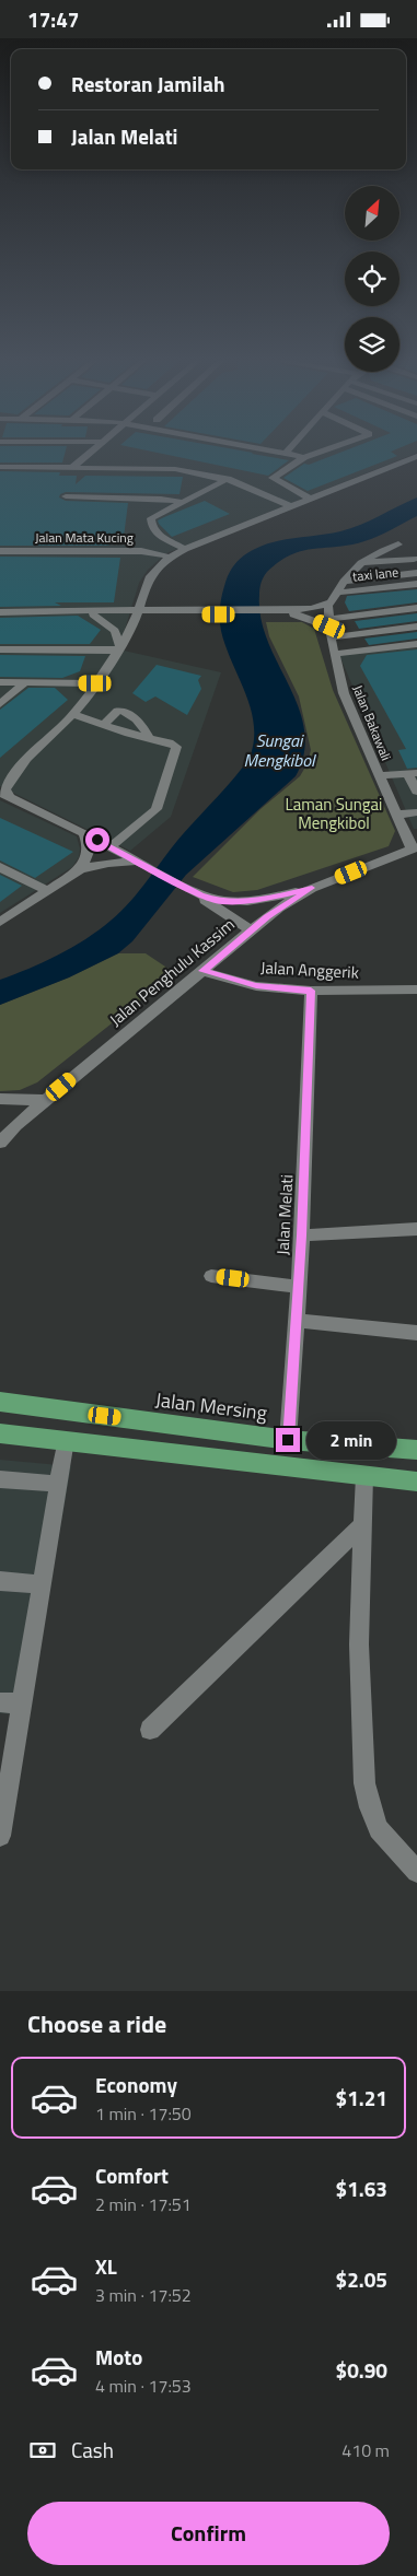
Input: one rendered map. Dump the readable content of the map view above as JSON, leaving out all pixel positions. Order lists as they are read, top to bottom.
{
  "streets": {
    "highway": ["Jalan Mersing"],
    "street": [
      "Jalan Mata Kucing",
      "taxi lane",
      "Jalan Bakawali",
      "Jalan Anggerik",
      "Jalan Penghulu Kassim",
      "Jalan Melati"
    ]
  },
  "crossings": [
    ["Jalan Bakawali", "Jalan Penghulu Kassim"],
    ["Jalan Anggerik", "Jalan Penghulu Kassim"],
    ["Jalan Anggerik", "Jalan Melati"],
    ["Jalan Melati", "Jalan Mersing"]
  ],
  "water": ["Sungai Mengkibol"],
  "parks": ["Laman Sungai Mengkibol"],
  "north": "top right",
  "page": {
    "status": "17:47",
    "banner": ["Restoran Jamilah", "Jalan Melati"],
    "bubble": "2 min",
    "heading": "Choose a ride",
    "list": [
      {
        "name": "Economy",
        "note": "1 min · 17:50",
        "value": "$1.21"
      },
      {
        "name": "Comfort",
        "note": "2 min · 17:51",
        "value": "$1.63"
      },
      {
        "name": "XL",
        "note": "3 min · 17:52",
        "value": "$2.05"
      },
      {
        "name": "Moto",
        "note": "4 min · 17:53",
        "value": "$0.90"
      }
    ],
    "pay": ["Cash", "410 m"],
    "buttons": "Confirm"
  }
}
